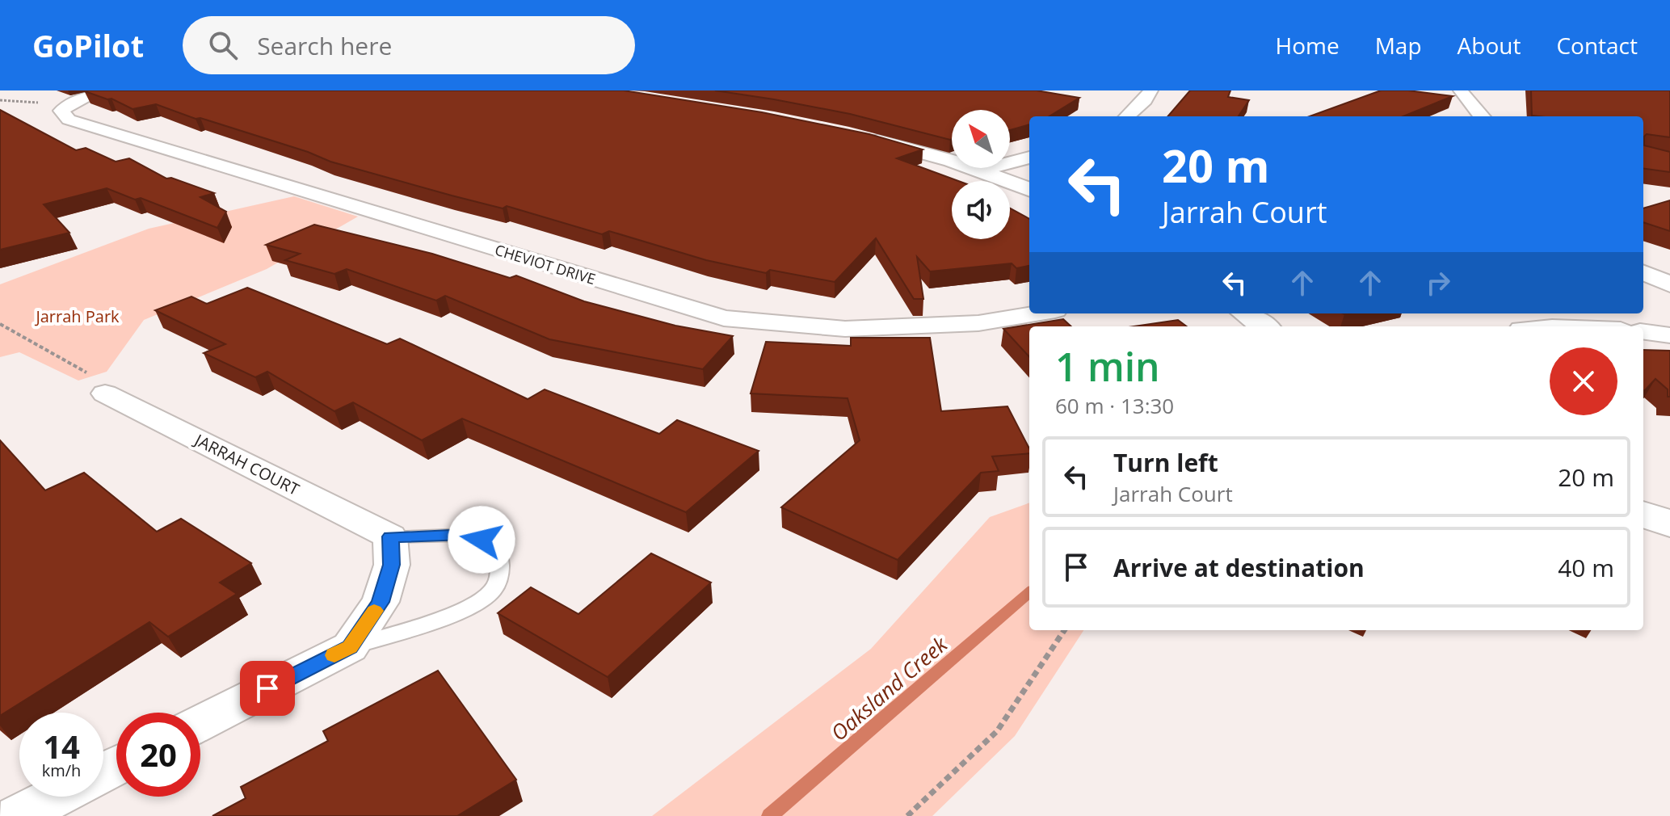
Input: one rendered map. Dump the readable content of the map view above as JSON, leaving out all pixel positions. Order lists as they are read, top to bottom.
{
  "streets": {
    "street": ["CHEVIOT DRIVE", "JARRAH COURT"]
  },
  "water": ["Oaksland Creek"],
  "parks": ["Jarrah Park"],
  "north": "top left",
  "page": {
    "header": "GoPilot",
    "search": "Search here",
    "nav": [
      "Home",
      "Map",
      "About",
      "Contact"
    ],
    "turn": ["20 m", "Jarrah Court"],
    "heading": ["1 min", "60 m · 13:30"],
    "list": [
      {
        "name": "Turn left",
        "note": "Jarrah Court",
        "value": "20 m"
      },
      {
        "name": "Arrive at destination",
        "value": "40 m"
      }
    ],
    "speed": "14 km/h",
    "limit": "20"
  }
}
